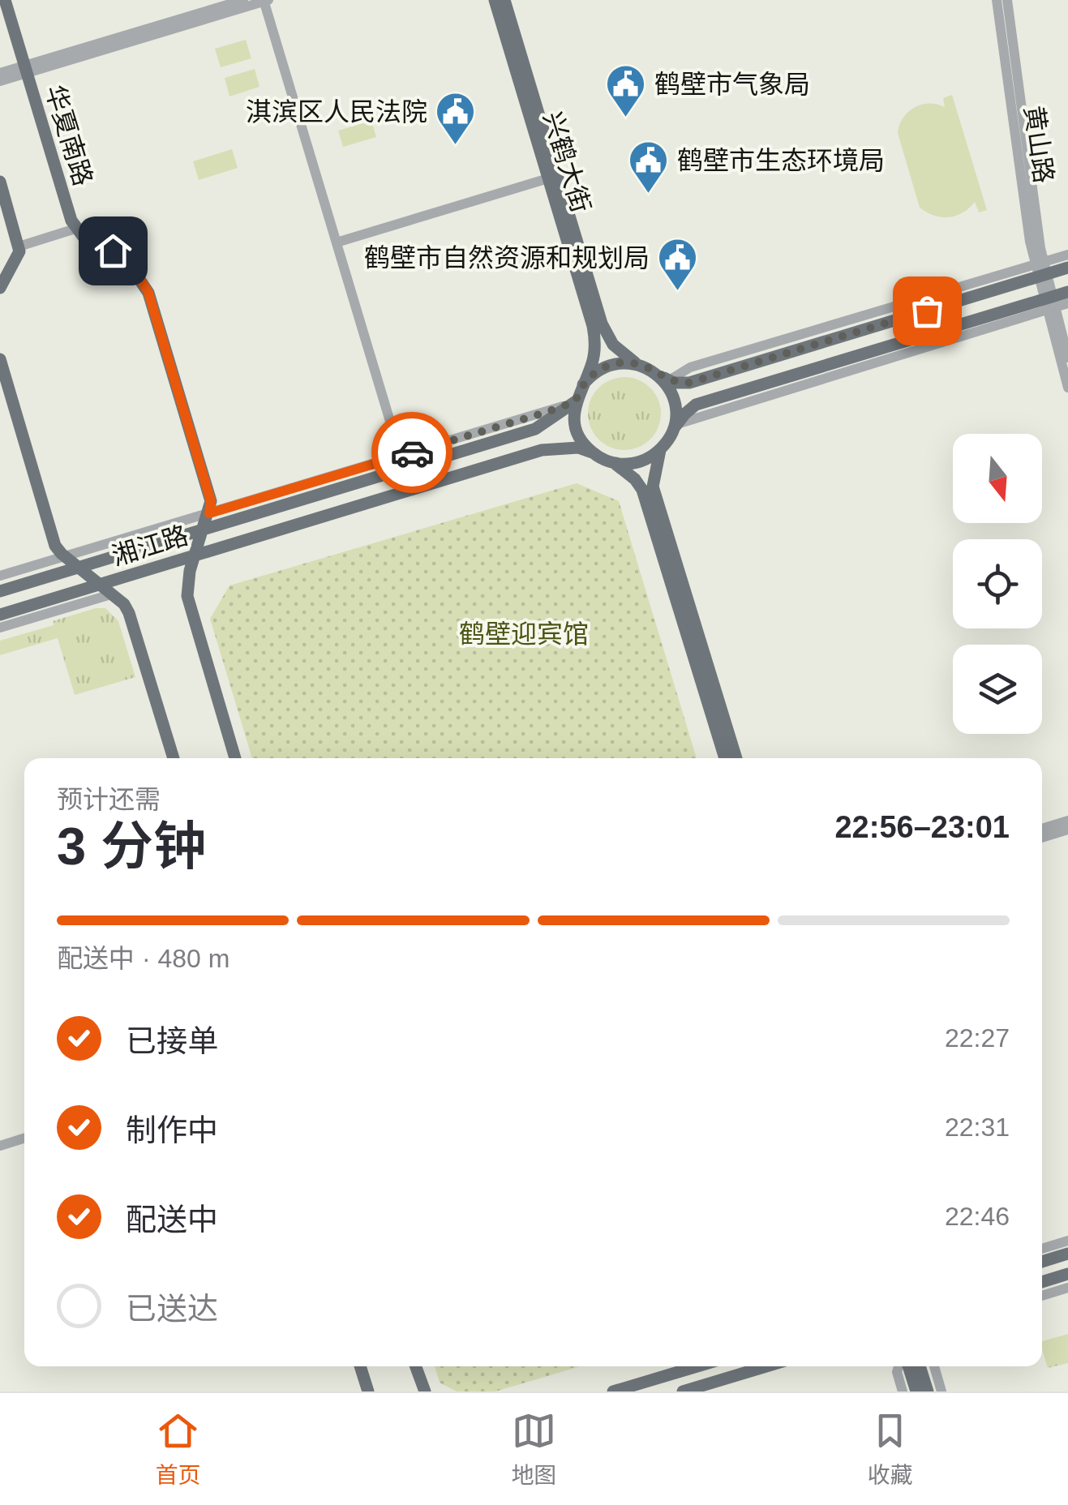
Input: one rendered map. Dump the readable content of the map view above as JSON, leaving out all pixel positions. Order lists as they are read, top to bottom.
{
  "streets": {
    "main road": ["华夏南路", "兴鹤大街", "湘江路"],
    "street": ["黄山路"]
  },
  "crossings": [
    ["兴鹤大街", "湘江路"]
  ],
  "parks": ["鹤壁迎宾馆"],
  "places": {
    "public building": [
      "鹤壁市气象局",
      "淇滨区人民法院",
      "鹤壁市生态环境局",
      "鹤壁市自然资源和规划局"
    ]
  },
  "north": "bottom",
  "page": {
    "heading": ["3 分钟", "预计还需", "22:56–23:01"],
    "bar": "配送中 · 480 m",
    "list": [
      ["已接单", "22:27"],
      ["制作中", "22:31"],
      ["配送中", "22:46"],
      "已送达"
    ],
    "tabs": ["首页", "地图", "收藏"]
  }
}
